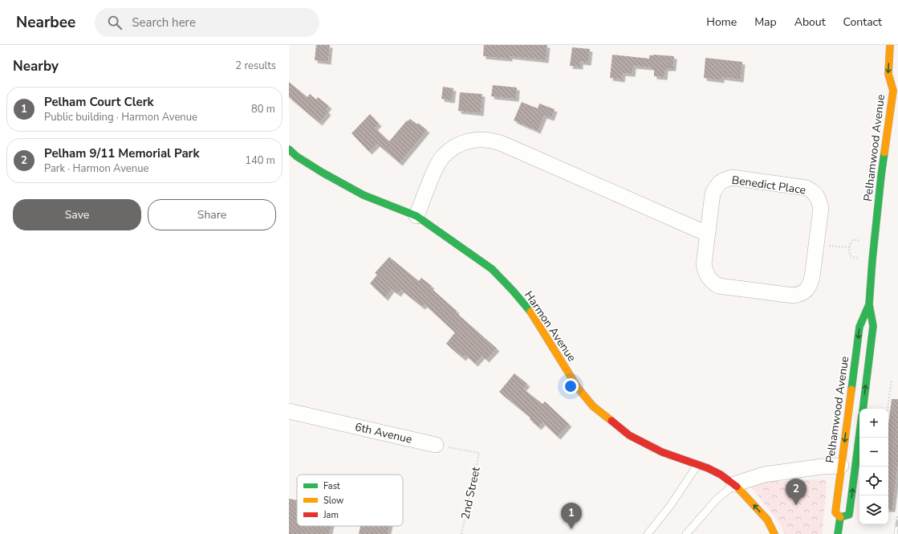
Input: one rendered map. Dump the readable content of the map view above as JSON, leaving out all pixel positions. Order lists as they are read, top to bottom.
{
  "streets": {
    "street": [
      "Pelhamwood Avenue",
      "Benedict Place",
      "Harmon Avenue",
      "6th Avenue"
    ],
    "path": ["2nd Street"]
  },
  "crossings": [
    ["6th Avenue", "2nd Street"]
  ],
  "legend": ["Fast", "Slow", "Jam"],
  "page": {
    "header": "Nearbee",
    "search": "Search here",
    "nav": [
      "Home",
      "Map",
      "About",
      "Contact"
    ],
    "heading": ["Nearby", "2 results"],
    "list": [
      {
        "mark": "1",
        "name": "Pelham Court Clerk",
        "note": "Public building · Harmon Avenue",
        "value": "80 m"
      },
      {
        "mark": "2",
        "name": "Pelham 9/11 Memorial Park",
        "note": "Park · Harmon Avenue",
        "value": "140 m"
      }
    ],
    "buttons": ["Save", "Share"],
    "map_buttons": ["+", "−"],
    "pins": ["2", "1"]
  }
}
